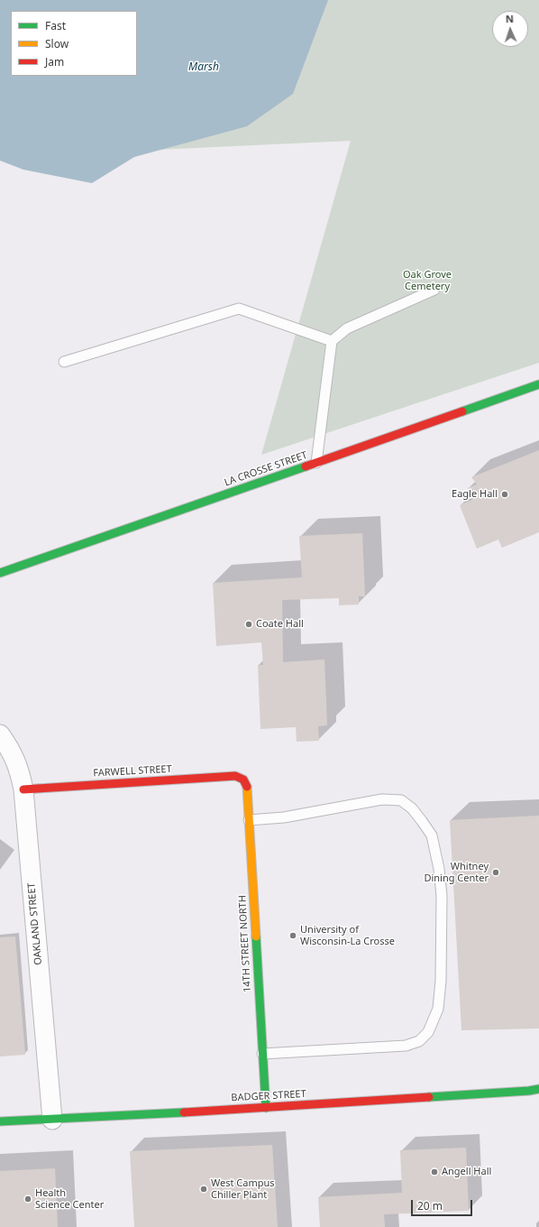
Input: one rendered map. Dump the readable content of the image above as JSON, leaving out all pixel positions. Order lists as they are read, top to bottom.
{
  "streets": {
    "street": [
      "LA CROSSE STREET",
      "FARWELL STREET",
      "OAKLAND STREET",
      "14TH STREET NORTH",
      "BADGER STREET"
    ]
  },
  "crossings": [
    ["FARWELL STREET", "OAKLAND STREET"],
    ["FARWELL STREET", "14TH STREET NORTH"],
    ["OAKLAND STREET", "BADGER STREET"],
    ["14TH STREET NORTH", "BADGER STREET"]
  ],
  "water": ["Marsh"],
  "parks": ["Oak Grove Cemetery"],
  "places": [
    "Eagle Hall",
    "Coate Hall",
    "Whitney Dining Center",
    "University of Wisconsin-La Crosse",
    "Angell Hall",
    "West Campus Chiller Plant",
    "Health Science Center"
  ],
  "legend": ["Fast", "Slow", "Jam"],
  "scale_bar": "20 m",
  "north": "top"
}
